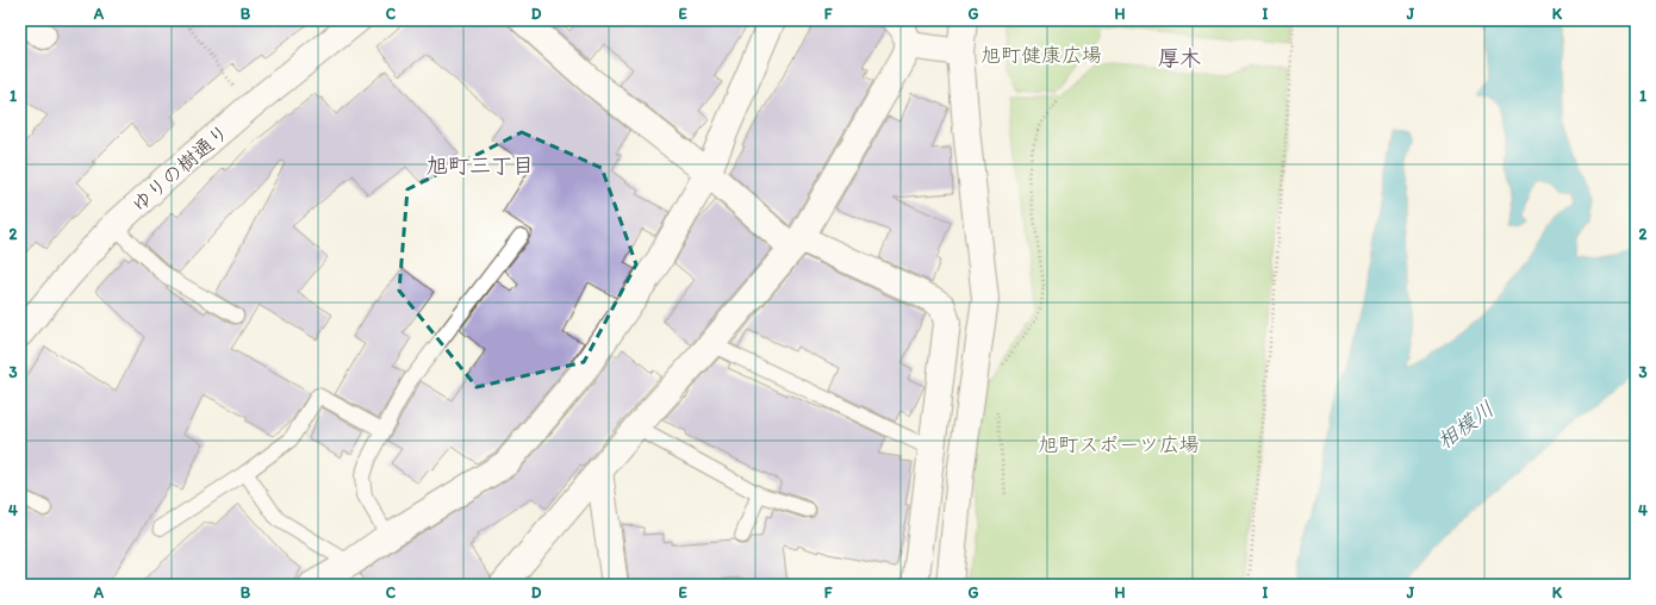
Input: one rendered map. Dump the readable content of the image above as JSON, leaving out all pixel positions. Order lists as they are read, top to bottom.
{
  "streets": {
    "street": ["ゆりの樹通り"]
  },
  "districts": ["厚木", "旭町三丁目"],
  "water": ["相模川"],
  "parks": ["旭町健康広場", "旭町スポーツ広場"],
  "grid": {
    "columns": [
      "A",
      "B",
      "C",
      "D",
      "E",
      "F",
      "G",
      "H",
      "I",
      "J",
      "K"
    ],
    "rows": [
      "1",
      "2",
      "3",
      "4"
    ]
  }
}
